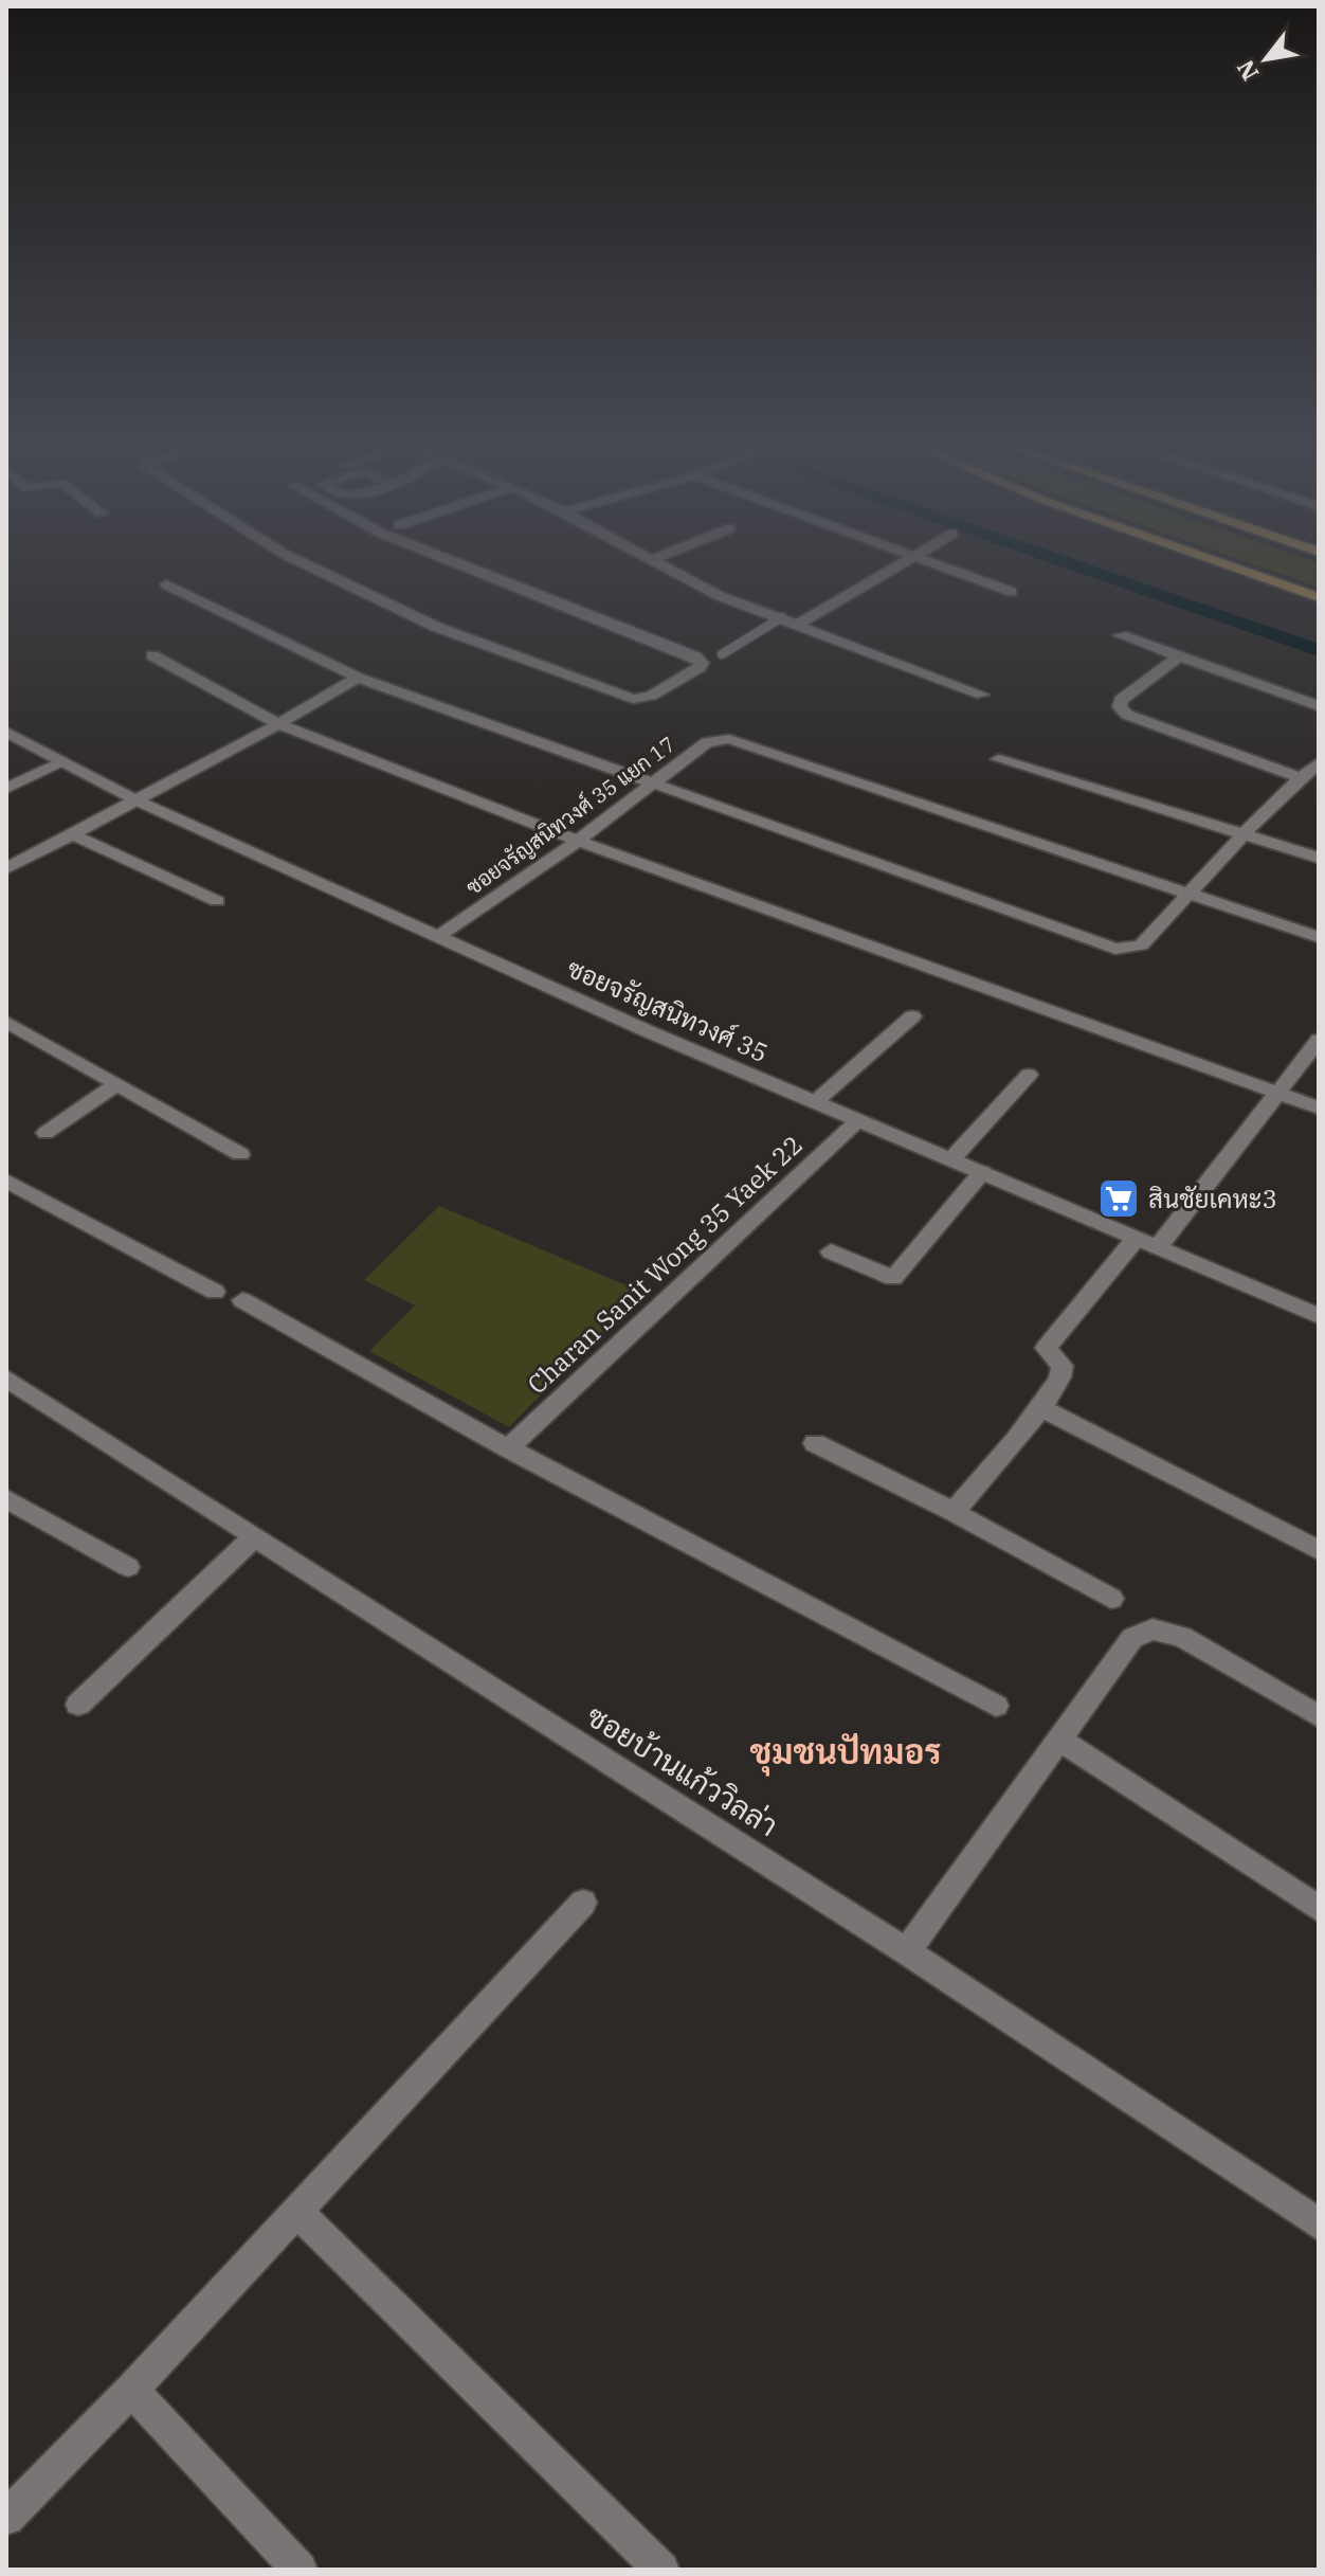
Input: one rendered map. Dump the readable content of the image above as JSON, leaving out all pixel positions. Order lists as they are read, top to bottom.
{
  "streets": {
    "street": [
      "ซอยจรัญสนิทวงศ์ 35 แยก 17",
      "ซอยจรัญสนิทวงศ์ 35",
      "Charan Sanit Wong 35 Yaek 22",
      "ซอยบ้านแก้ววิลล่า"
    ]
  },
  "crossings": [
    ["ซอยจรัญสนิทวงศ์ 35 แยก 17", "ซอยจรัญสนิทวงศ์ 35"],
    ["ซอยจรัญสนิทวงศ์ 35", "Charan Sanit Wong 35 Yaek 22"]
  ],
  "districts": ["ชุมชนปัทมอร"],
  "places": {
    "supermarket": ["สินชัยเคหะ3"]
  },
  "north": "bottom left"
}
